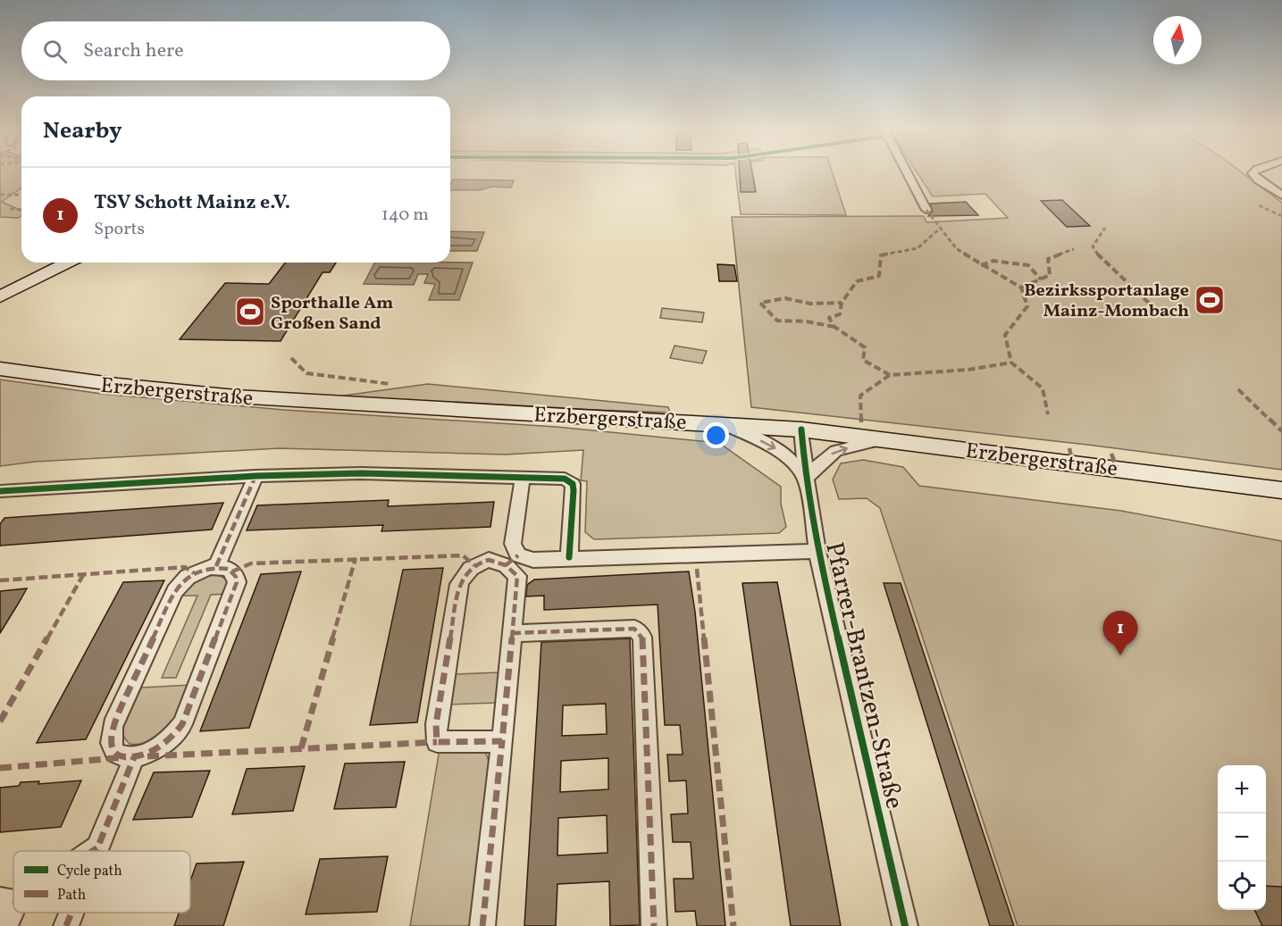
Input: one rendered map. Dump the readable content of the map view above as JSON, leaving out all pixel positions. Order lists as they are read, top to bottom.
{
  "streets": {
    "main road": ["Erzbergerstraße"],
    "street": ["Pfarrer-Brantzen-Straße"]
  },
  "crossings": [
    ["Erzbergerstraße", "Pfarrer-Brantzen-Straße"]
  ],
  "places": {
    "sports": ["Bezirkssportanlage Mainz-Mombach", "Sporthalle Am Großen Sand"]
  },
  "legend": ["Cycle path", "Path"],
  "north": "top",
  "page": {
    "search": "Search here",
    "heading": "Nearby",
    "list": [
      {
        "mark": "1",
        "name": "TSV Schott Mainz e.V.",
        "note": "Sports",
        "value": "140 m"
      }
    ],
    "pins": "1",
    "map_buttons": ["+", "−"]
  }
}
